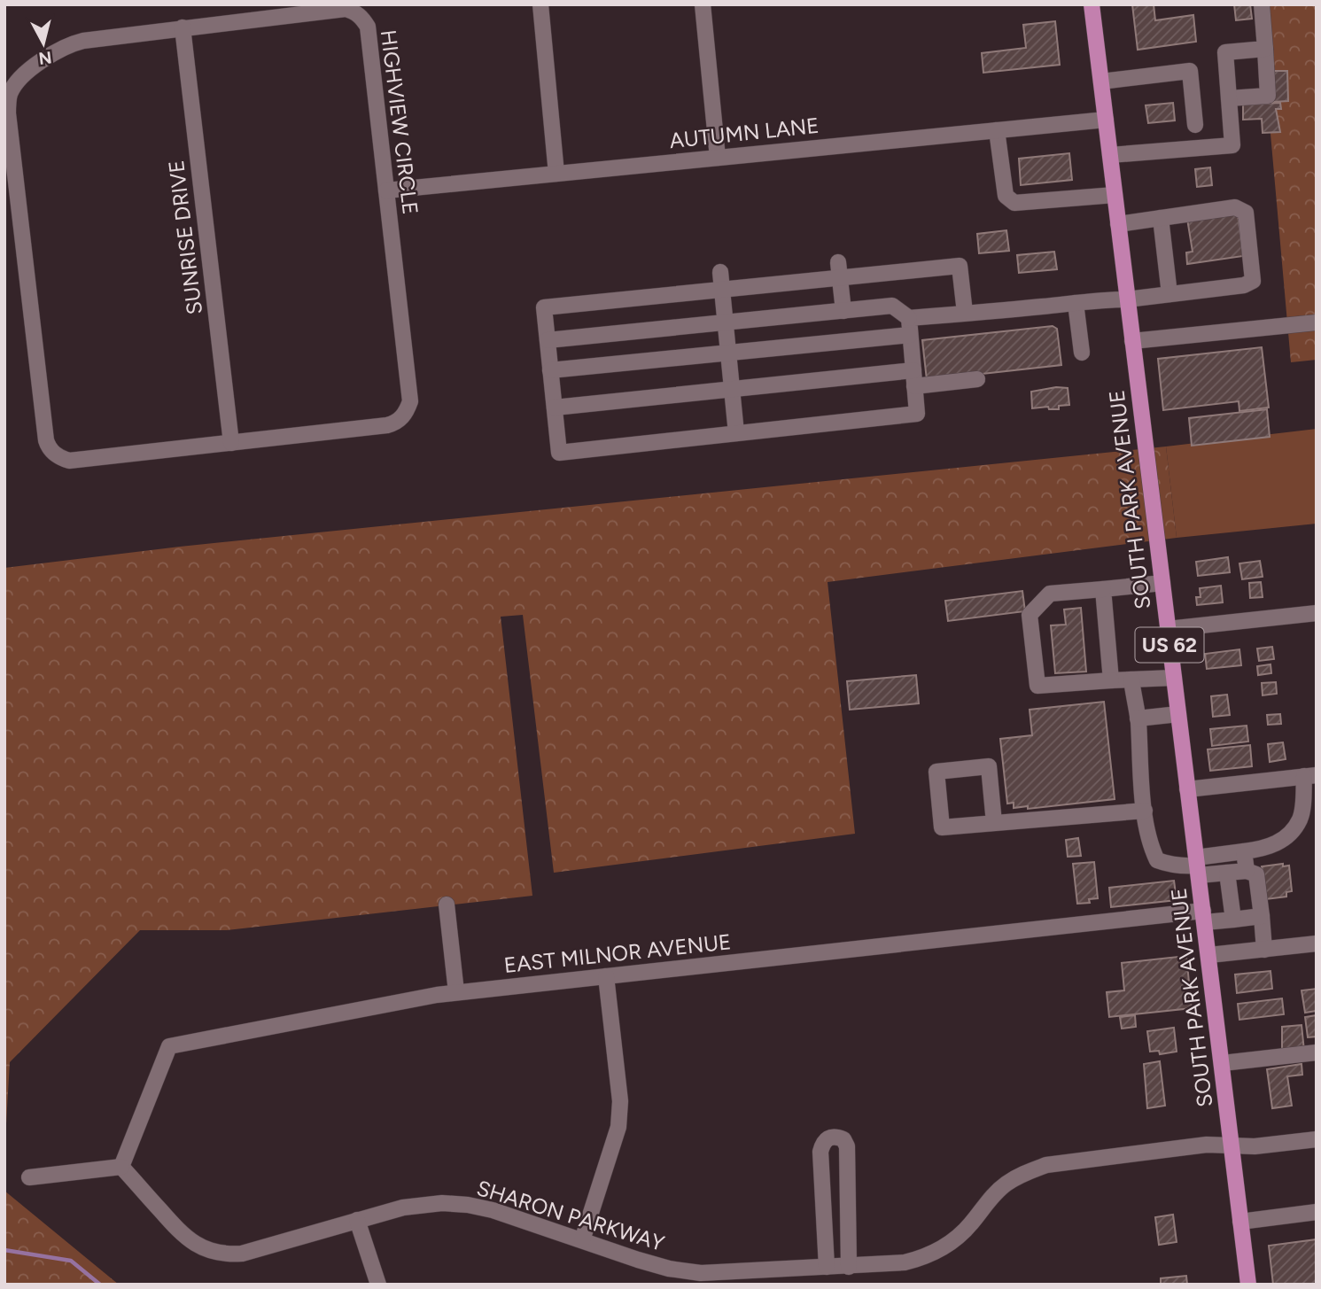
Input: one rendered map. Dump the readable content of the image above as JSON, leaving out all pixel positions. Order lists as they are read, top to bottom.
{
  "streets": {
    "main road": ["SOUTH PARK AVENUE", "US 62"],
    "street": [
      "HIGHVIEW CIRCLE",
      "AUTUMN LANE",
      "SUNRISE DRIVE",
      "EAST MILNOR AVENUE",
      "SHARON PARKWAY"
    ]
  },
  "crossings": [
    ["HIGHVIEW CIRCLE", "AUTUMN LANE"],
    ["HIGHVIEW CIRCLE", "SUNRISE DRIVE"],
    ["AUTUMN LANE", "SOUTH PARK AVENUE"],
    ["SOUTH PARK AVENUE", "EAST MILNOR AVENUE"],
    ["SOUTH PARK AVENUE", "SHARON PARKWAY"],
    ["EAST MILNOR AVENUE", "SHARON PARKWAY"]
  ],
  "north": "bottom"
}
